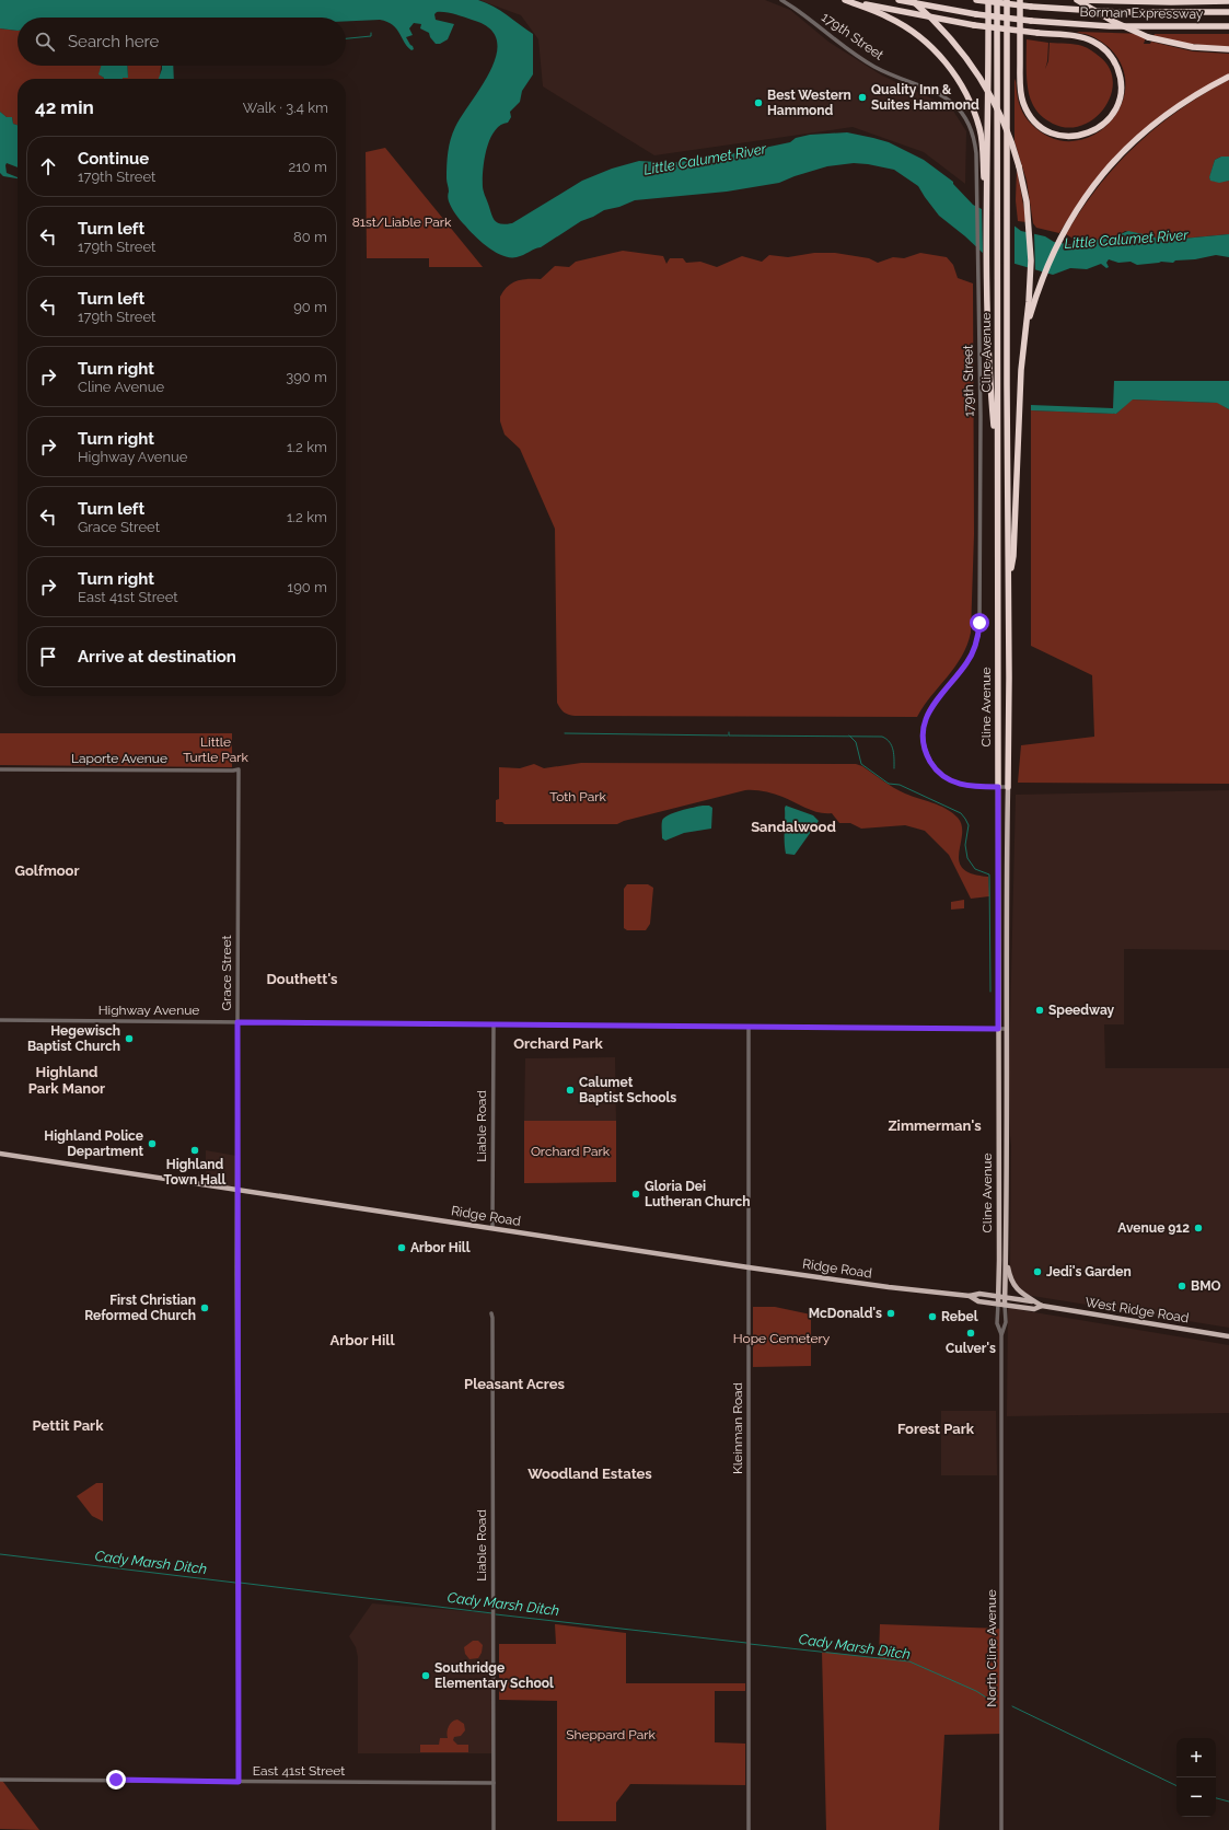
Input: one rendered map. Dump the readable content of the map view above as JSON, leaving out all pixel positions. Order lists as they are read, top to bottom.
{
  "streets": {
    "highway": ["Borman Expressway", "Cline Avenue"],
    "main road": ["Ridge Road", "West Ridge Road"],
    "street": [
      "179th Street",
      "Laporte Avenue",
      "Grace Street",
      "Highway Avenue",
      "Liable Road",
      "Kleinman Road",
      "North Cline Avenue",
      "East 41st Street"
    ]
  },
  "crossings": [
    ["179th Street", "Cline Avenue"],
    ["Cline Avenue", "Highway Avenue"],
    ["Cline Avenue", "Ridge Road"],
    ["Cline Avenue", "West Ridge Road"],
    ["Cline Avenue", "North Cline Avenue"],
    ["Laporte Avenue", "Grace Street"],
    ["Grace Street", "Highway Avenue"],
    ["Grace Street", "Ridge Road"],
    ["Grace Street", "East 41st Street"],
    ["Highway Avenue", "Liable Road"],
    ["Highway Avenue", "Kleinman Road"],
    ["Liable Road", "Ridge Road"],
    ["Liable Road", "East 41st Street"],
    ["Ridge Road", "West Ridge Road"],
    ["Ridge Road", "Kleinman Road"]
  ],
  "districts": [
    "Sandalwood",
    "Golfmoor",
    "Douthett's",
    "Orchard Park",
    "Highland Park Manor",
    "Zimmerman's",
    "Arbor Hill",
    "Pleasant Acres",
    "Pettit Park",
    "Forest Park",
    "Woodland Estates"
  ],
  "water": ["Little Calumet River", "Cady Marsh Ditch"],
  "parks": [
    "81st/Liable Park",
    "Little Turtle Park",
    "Toth Park",
    "Orchard Park",
    "Hope Cemetery",
    "Sheppard Park"
  ],
  "places": [
    "Quality Inn & Suites Hammond",
    "Best Western Hammond",
    "Speedway",
    "Hegewisch Baptist Church",
    "Calumet Baptist Schools",
    "Highland Police Department",
    "Highland Town Hall",
    "Gloria Dei Lutheran Church",
    "Avenue 912",
    "Arbor Hill",
    "Jedi's Garden",
    "BMO",
    "First Christian Reformed Church",
    "McDonald's",
    "Rebel",
    "Culver's",
    "Southridge Elementary School"
  ],
  "page": {
    "search": "Search here",
    "heading": ["42 min", "Walk · 3.4 km"],
    "list": [
      ["Continue", "179th Street", "210 m"],
      ["Turn left", "179th Street", "80 m"],
      ["Turn left", "179th Street", "90 m"],
      ["Turn right", "Cline Avenue", "390 m"],
      ["Turn right", "Highway Avenue", "1.2 km"],
      ["Turn left", "Grace Street", "1.2 km"],
      ["Turn right", "East 41st Street", "190 m"],
      "Arrive at destination"
    ],
    "map_buttons": ["+", "−"]
  }
}
